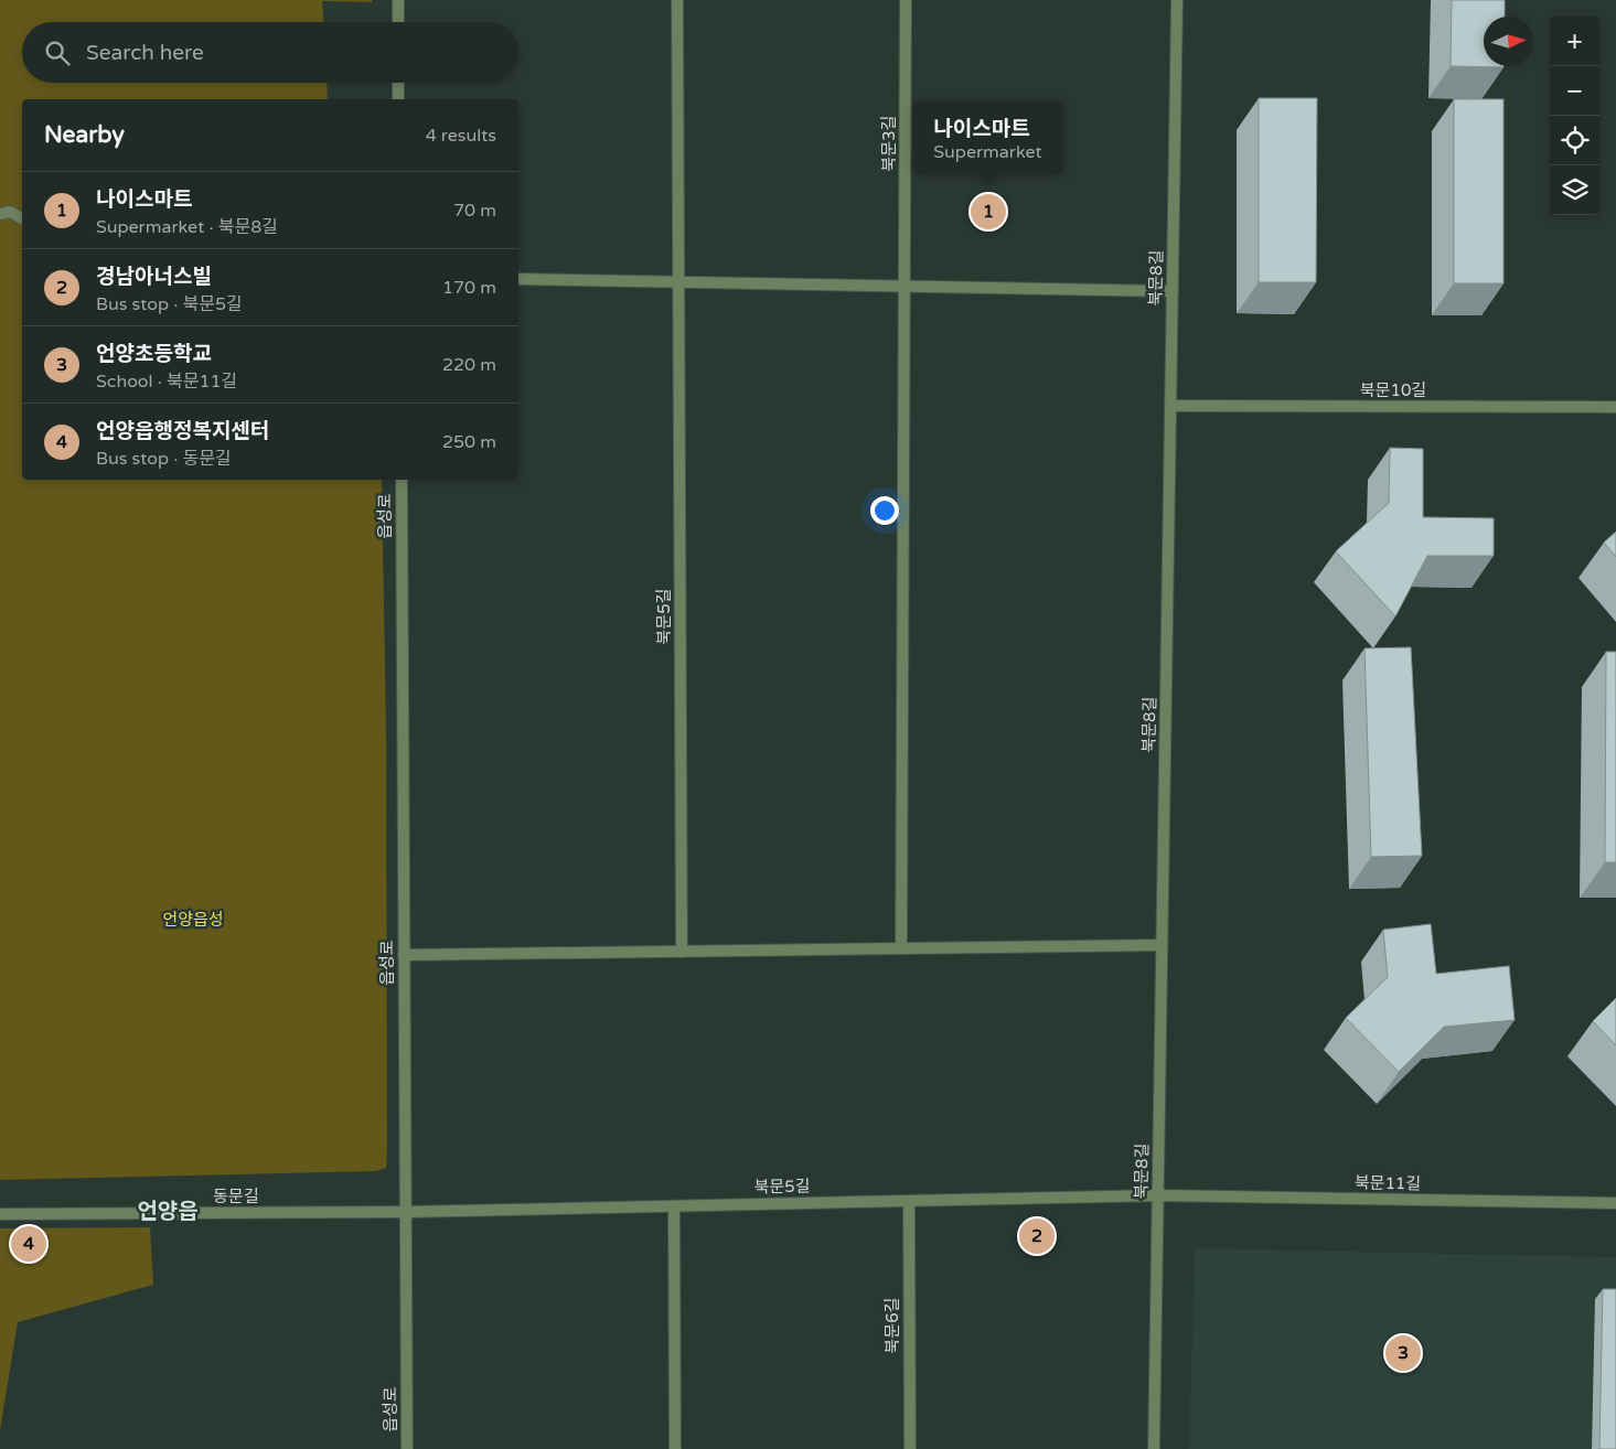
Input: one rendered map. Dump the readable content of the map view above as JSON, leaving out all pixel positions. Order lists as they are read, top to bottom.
{
  "streets": {
    "street": [
      "북문3길",
      "북문8길",
      "북문10길",
      "읍성로",
      "북문5길",
      "북문11길",
      "동문길",
      "북문6길"
    ]
  },
  "crossings": [
    ["북문8길", "북문10길"],
    ["북문8길", "북문5길"],
    ["북문8길", "북문11길"],
    ["읍성로", "북문5길"],
    ["읍성로", "동문길"],
    ["북문5길", "북문11길"],
    ["북문5길", "동문길"],
    ["북문5길", "북문6길"]
  ],
  "districts": ["언양읍"],
  "parks": ["언양읍성"],
  "north": "right",
  "page": {
    "map_buttons": ["+", "−"],
    "search": "Search here",
    "heading": ["Nearby", "4 results"],
    "popup": ["나이스마트", "Supermarket"],
    "list": [
      {
        "mark": "1",
        "name": "나이스마트",
        "note": "Supermarket · 북문8길",
        "value": "70 m"
      },
      {
        "mark": "2",
        "name": "경남아너스빌",
        "note": "Bus stop · 북문5길",
        "value": "170 m"
      },
      {
        "mark": "3",
        "name": "언양초등학교",
        "note": "School · 북문11길",
        "value": "220 m"
      },
      {
        "mark": "4",
        "name": "언양읍행정복지센터",
        "note": "Bus stop · 동문길",
        "value": "250 m"
      }
    ],
    "pins": [
      "1",
      "2",
      "4",
      "3"
    ]
  }
}
